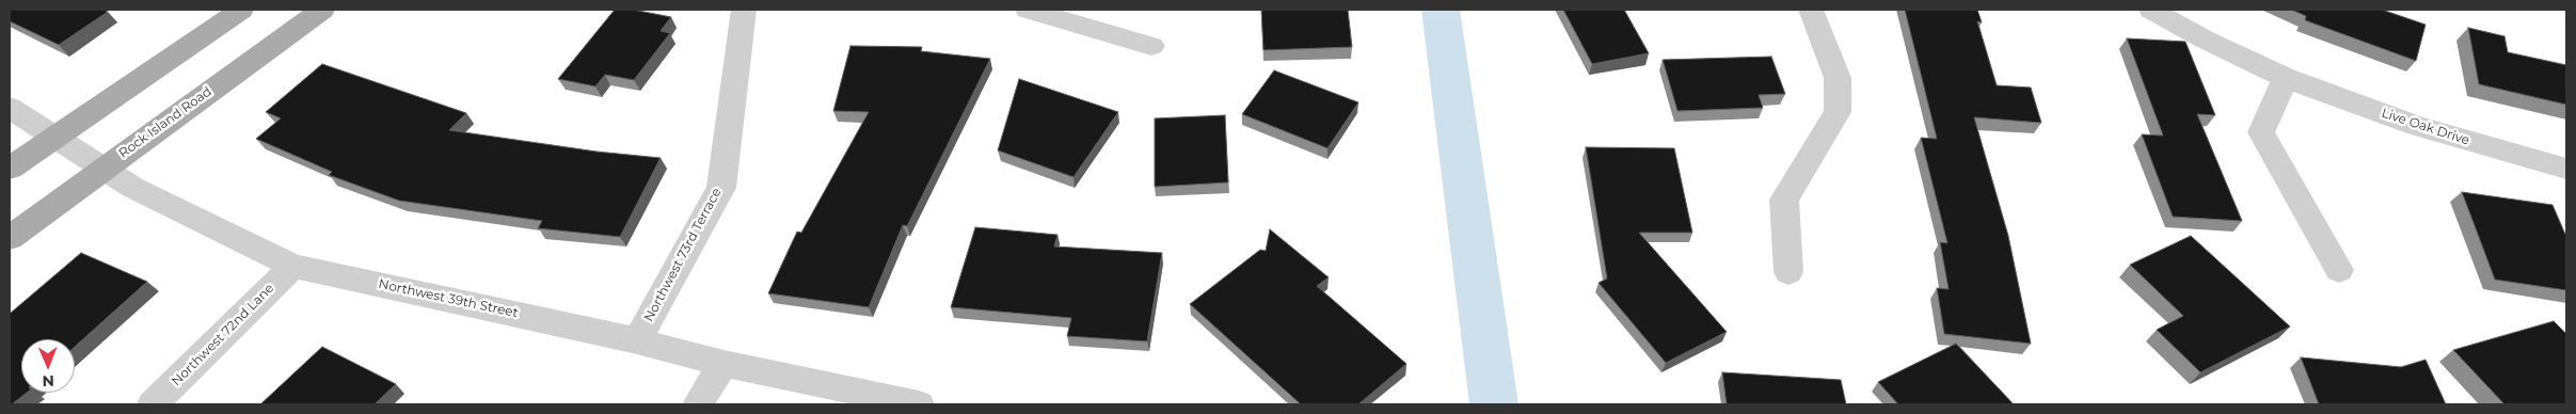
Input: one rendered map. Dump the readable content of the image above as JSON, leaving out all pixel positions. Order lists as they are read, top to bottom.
{
  "streets": {
    "main road": ["Rock Island Road"],
    "street": [
      "Live Oak Drive",
      "Northwest 73rd Terrace",
      "Northwest 39th Street",
      "Northwest 72nd Lane"
    ]
  },
  "crossings": [
    ["Rock Island Road", "Northwest 39th Street"],
    ["Northwest 73rd Terrace", "Northwest 39th Street"],
    ["Northwest 39th Street", "Northwest 72nd Lane"]
  ],
  "north": "bottom"
}
